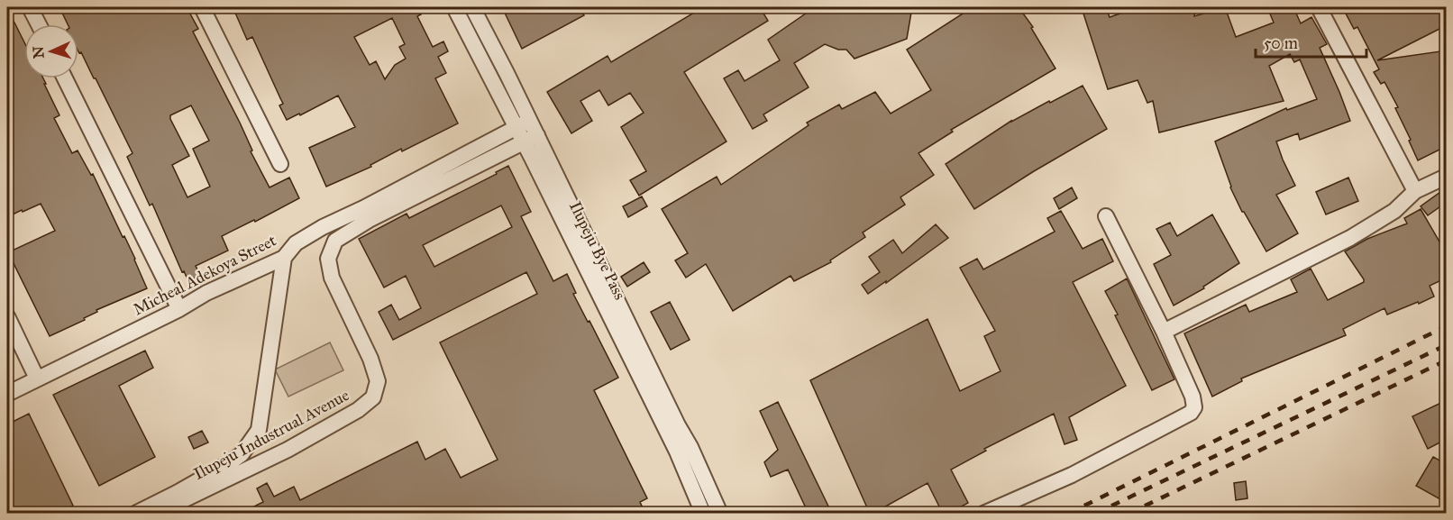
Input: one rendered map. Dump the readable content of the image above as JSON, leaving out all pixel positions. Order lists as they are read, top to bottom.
{
  "streets": {
    "street": ["Ilupeju Bye Pass", "Micheal Adekoya Street", "Ilupeju Industrual Avenue"]
  },
  "crossings": [
    ["Ilupeju Bye Pass", "Micheal Adekoya Street"],
    ["Ilupeju Bye Pass", "Ilupeju Industrual Avenue"],
    ["Micheal Adekoya Street", "Ilupeju Industrual Avenue"]
  ],
  "scale_bar": "50 m",
  "north": "left"
}
